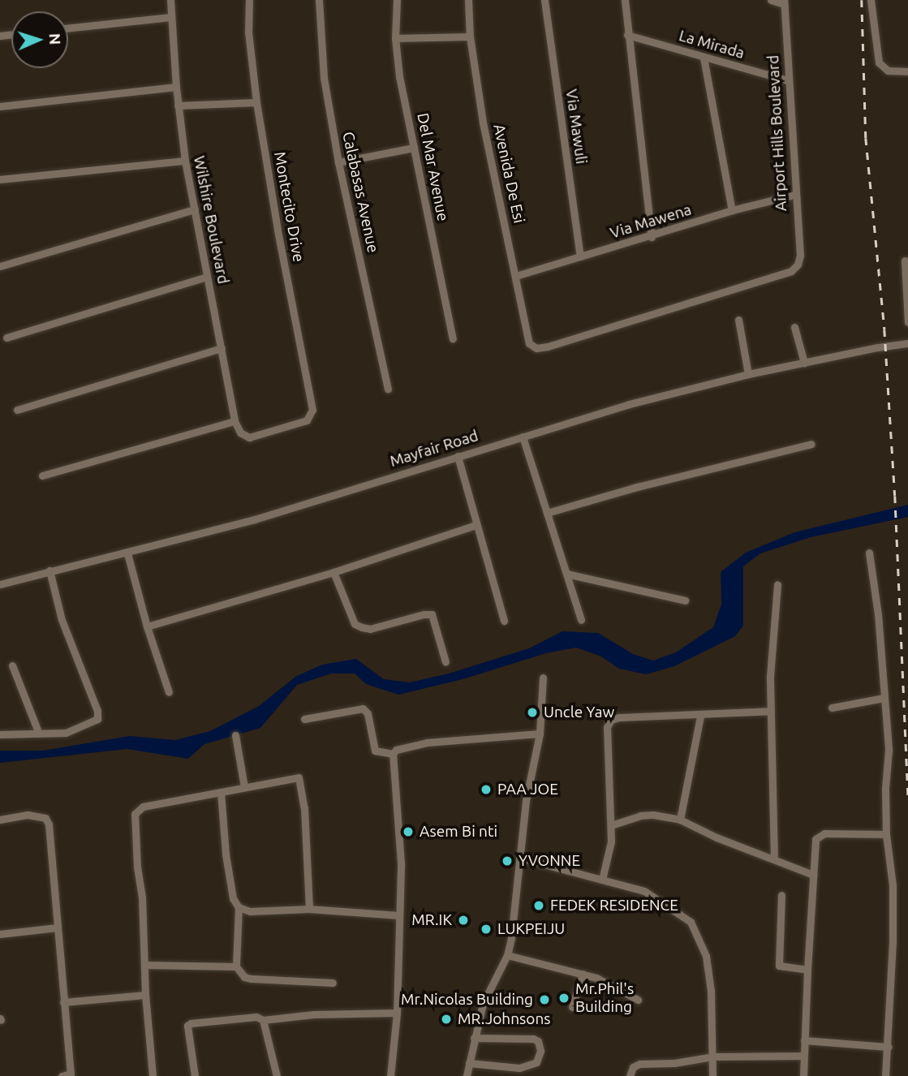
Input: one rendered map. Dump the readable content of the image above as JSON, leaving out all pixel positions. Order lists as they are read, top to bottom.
{
  "streets": {
    "street": [
      "La Mirada",
      "Via Mawuli",
      "Airport Hills Boulevard",
      "Del Mar Avenue",
      "Avenida De Esi",
      "Calabasas Avenue",
      "Montecito Drive",
      "Wilshire Boulevard",
      "Via Mawena",
      "Mayfair Road"
    ]
  },
  "crossings": [
    ["La Mirada", "Airport Hills Boulevard"],
    ["Via Mawuli", "Via Mawena"],
    ["Airport Hills Boulevard", "Avenida De Esi"],
    ["Airport Hills Boulevard", "Via Mawena"],
    ["Avenida De Esi", "Via Mawena"],
    ["Montecito Drive", "Wilshire Boulevard"]
  ],
  "places": [
    "Uncle Yaw",
    "PAA JOE",
    "Asem Bi nti",
    "YVONNE",
    "FEDEK RESIDENCE",
    "MR.IK",
    "LUKPEIJU",
    "Mr.Phil's Building",
    "Mr.Nicolas Building",
    "MR.Johnsons"
  ],
  "north": "right"
}
